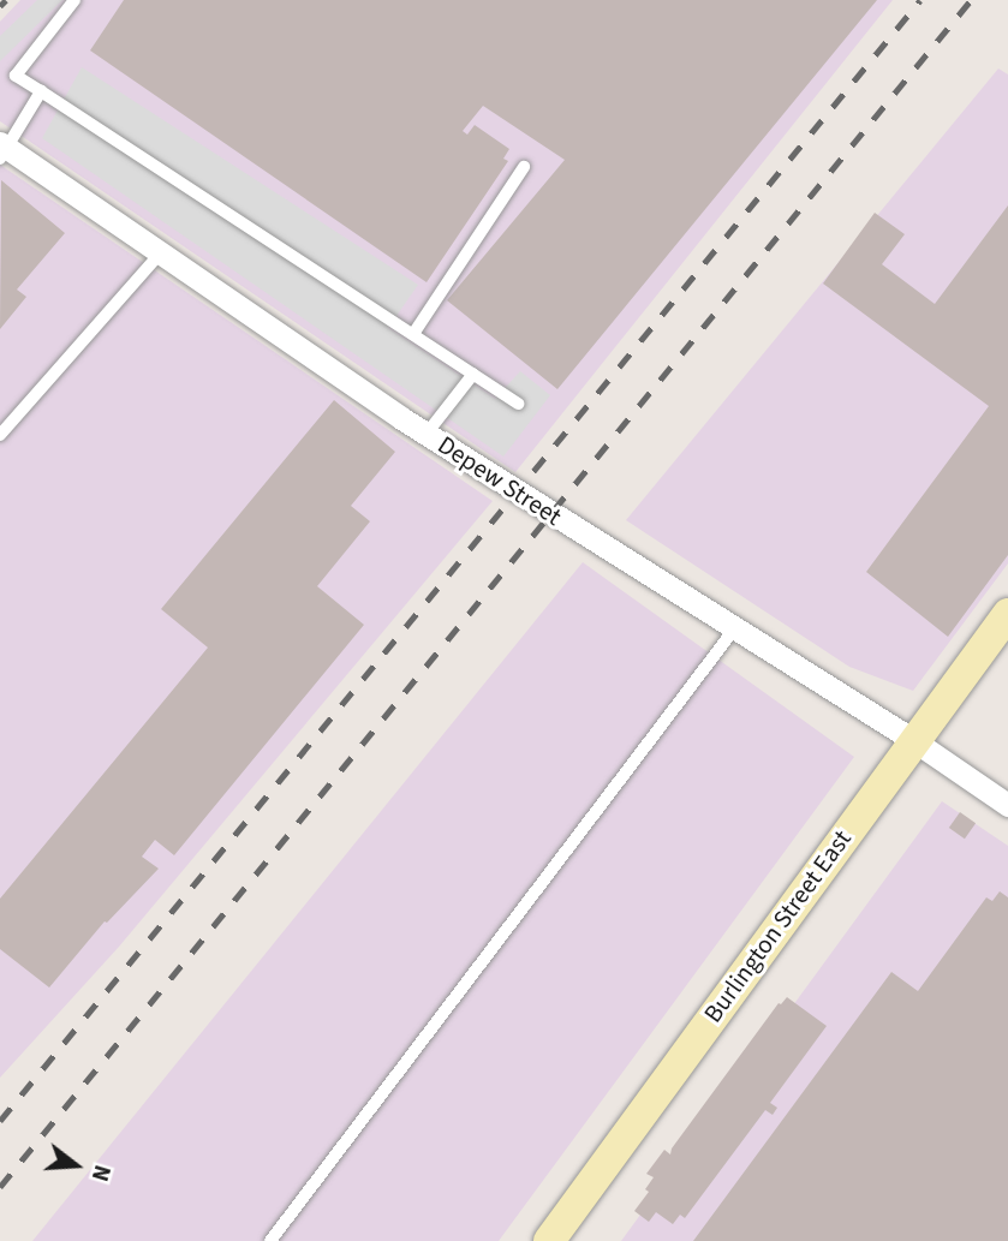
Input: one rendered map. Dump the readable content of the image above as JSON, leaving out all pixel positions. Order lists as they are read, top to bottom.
{
  "streets": {
    "main road": ["Burlington Street East"],
    "street": ["Depew Street"]
  },
  "crossings": [
    ["Depew Street", "Burlington Street East"]
  ],
  "north": "right"
}
